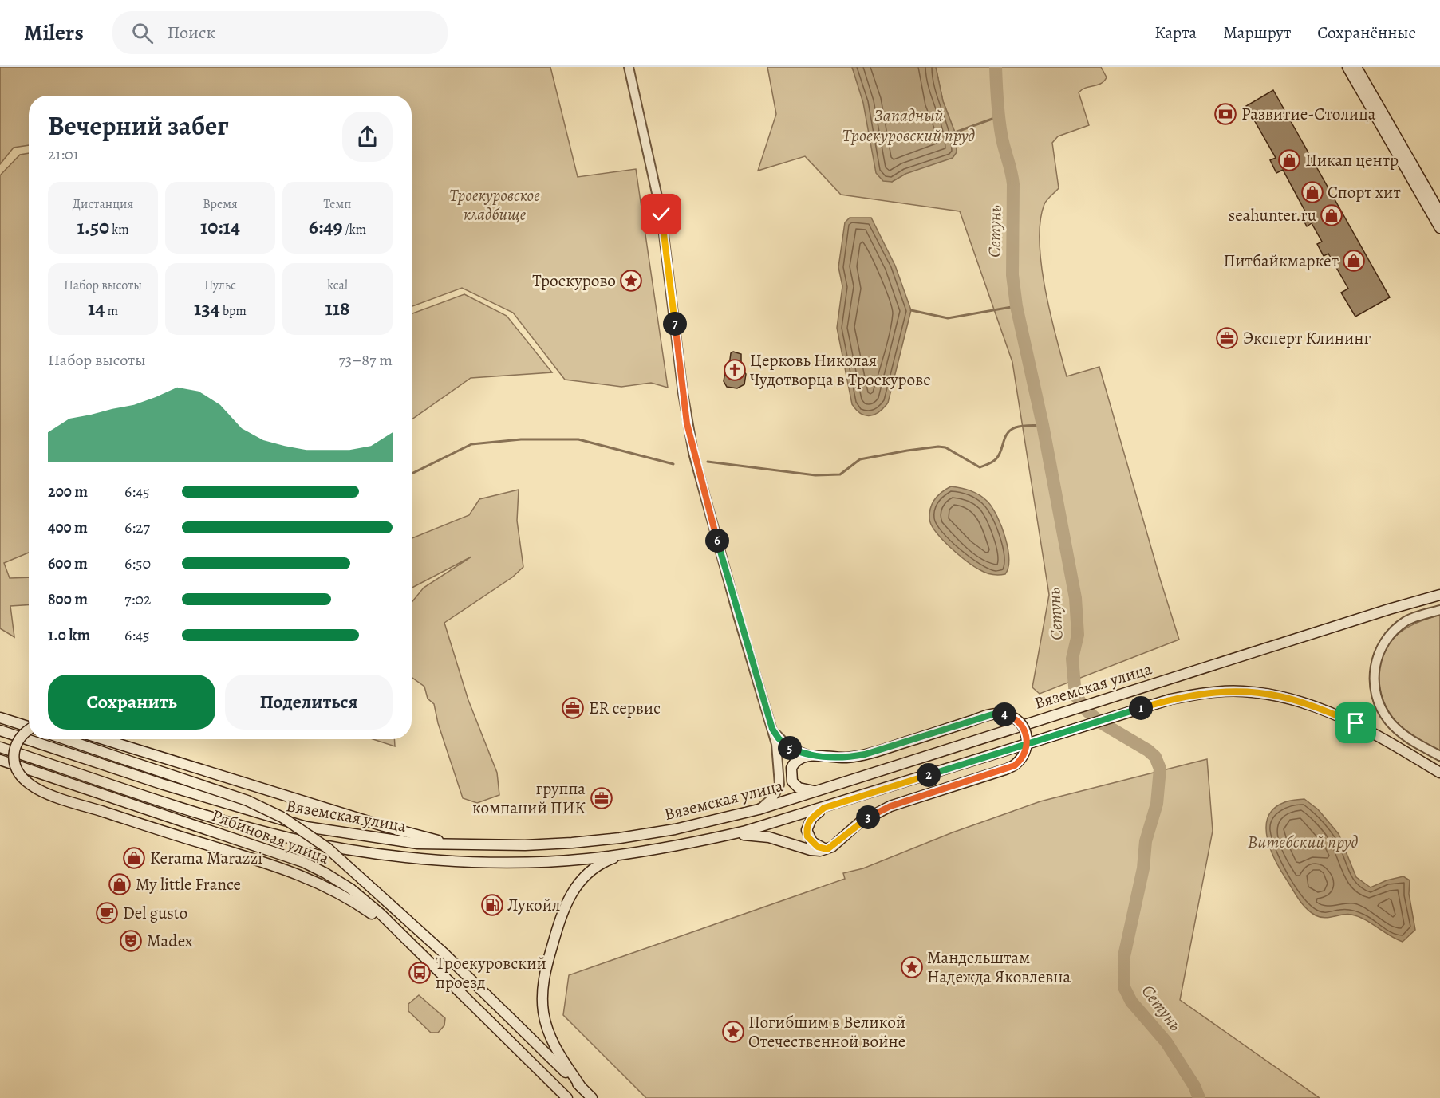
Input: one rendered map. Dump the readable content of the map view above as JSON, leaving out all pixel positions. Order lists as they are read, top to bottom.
{
  "streets": {
    "main road": ["Вяземская улица", "Рябиновая улица"]
  },
  "water": ["Западный Троекуровский пруд", "Сетунь", "Витебский пруд"],
  "parks": ["Троекуровское кладбище"],
  "places": {
    "bank": ["Развитие-Столица"],
    "shop": [
      "Пикап центр",
      "Спорт хит",
      "seahunter.ru",
      "Питбайкмаркет",
      "Kerama Marazzi",
      "My little France"
    ],
    "place": ["Троекурово", "Мандельштам Надежда Яковлевна", "Погибшим в Великой Отечественной войне"],
    "office": ["Эксперт Клининг", "ER сервис", "группа компаний ПИК"],
    "church": ["Церковь Николая Чудотворца в Троекурове"],
    "fuel station": ["Лукойл"],
    "cafe": ["Del gusto"],
    "theatre": ["Madex"],
    "bus stop": ["Троекуровский проезд"]
  },
  "page": {
    "header": "Milers",
    "search": "Поиск",
    "nav": ["Карта", "Маршрут", "Сохранённые"],
    "heading": ["Вечерний забег", "21:01"],
    "stats": [
      ["Дистанция", "1.50 km"],
      ["Время", "10:14"],
      ["Темп", "6:49 /km"],
      ["Набор высоты", "14 m"],
      ["Пульс", "134 bpm"],
      ["kcal", "118"]
    ],
    "pins": [
      "7",
      "6",
      "1",
      "4",
      "5",
      "2",
      "3"
    ],
    "chart": ["Набор высоты", "73–87 m"],
    "list": [
      {
        "name": "200 m",
        "note": "6:45"
      },
      {
        "name": "400 m",
        "note": "6:27"
      },
      {
        "name": "600 m",
        "note": "6:50"
      },
      {
        "name": "800 m",
        "note": "7:02"
      },
      {
        "name": "1.0 km",
        "note": "6:45"
      }
    ],
    "buttons": ["Сохранить", "Поделиться"]
  }
}
